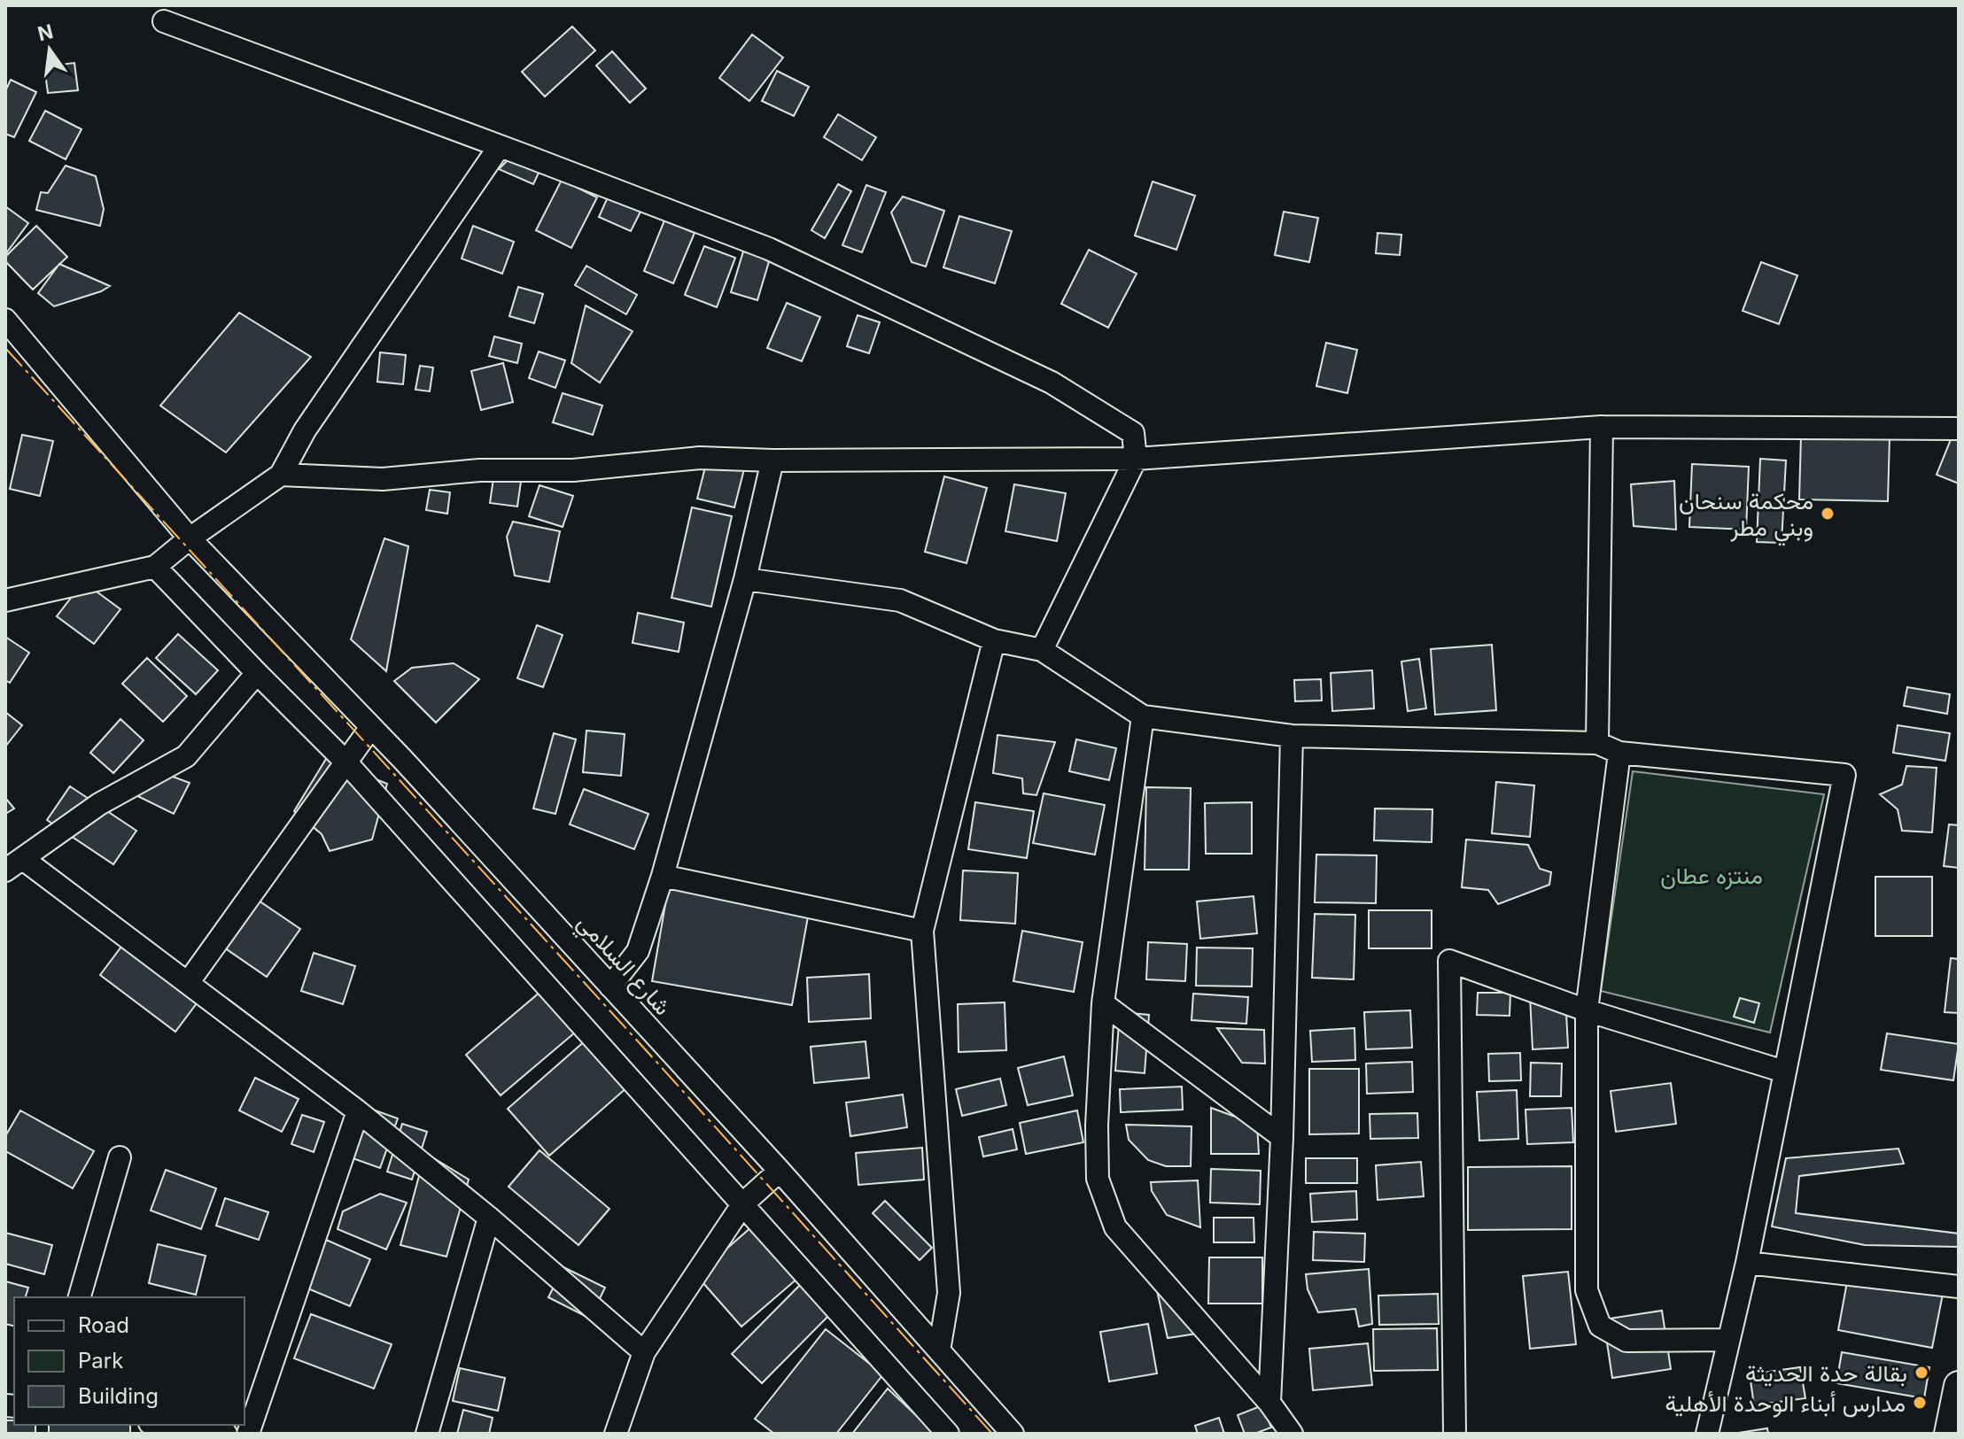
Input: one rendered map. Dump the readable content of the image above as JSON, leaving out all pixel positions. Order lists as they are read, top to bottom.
{
  "streets": {
    "street": ["شارع السلامي"]
  },
  "parks": ["منتزه عطان"],
  "places": ["محكمة سنحان وبني مطر", "بقالة حدة الحديثة", "مدارس أبناء الوحدة الأهلية"],
  "legend": ["Road", "Park", "Building"],
  "north": "top"
}
